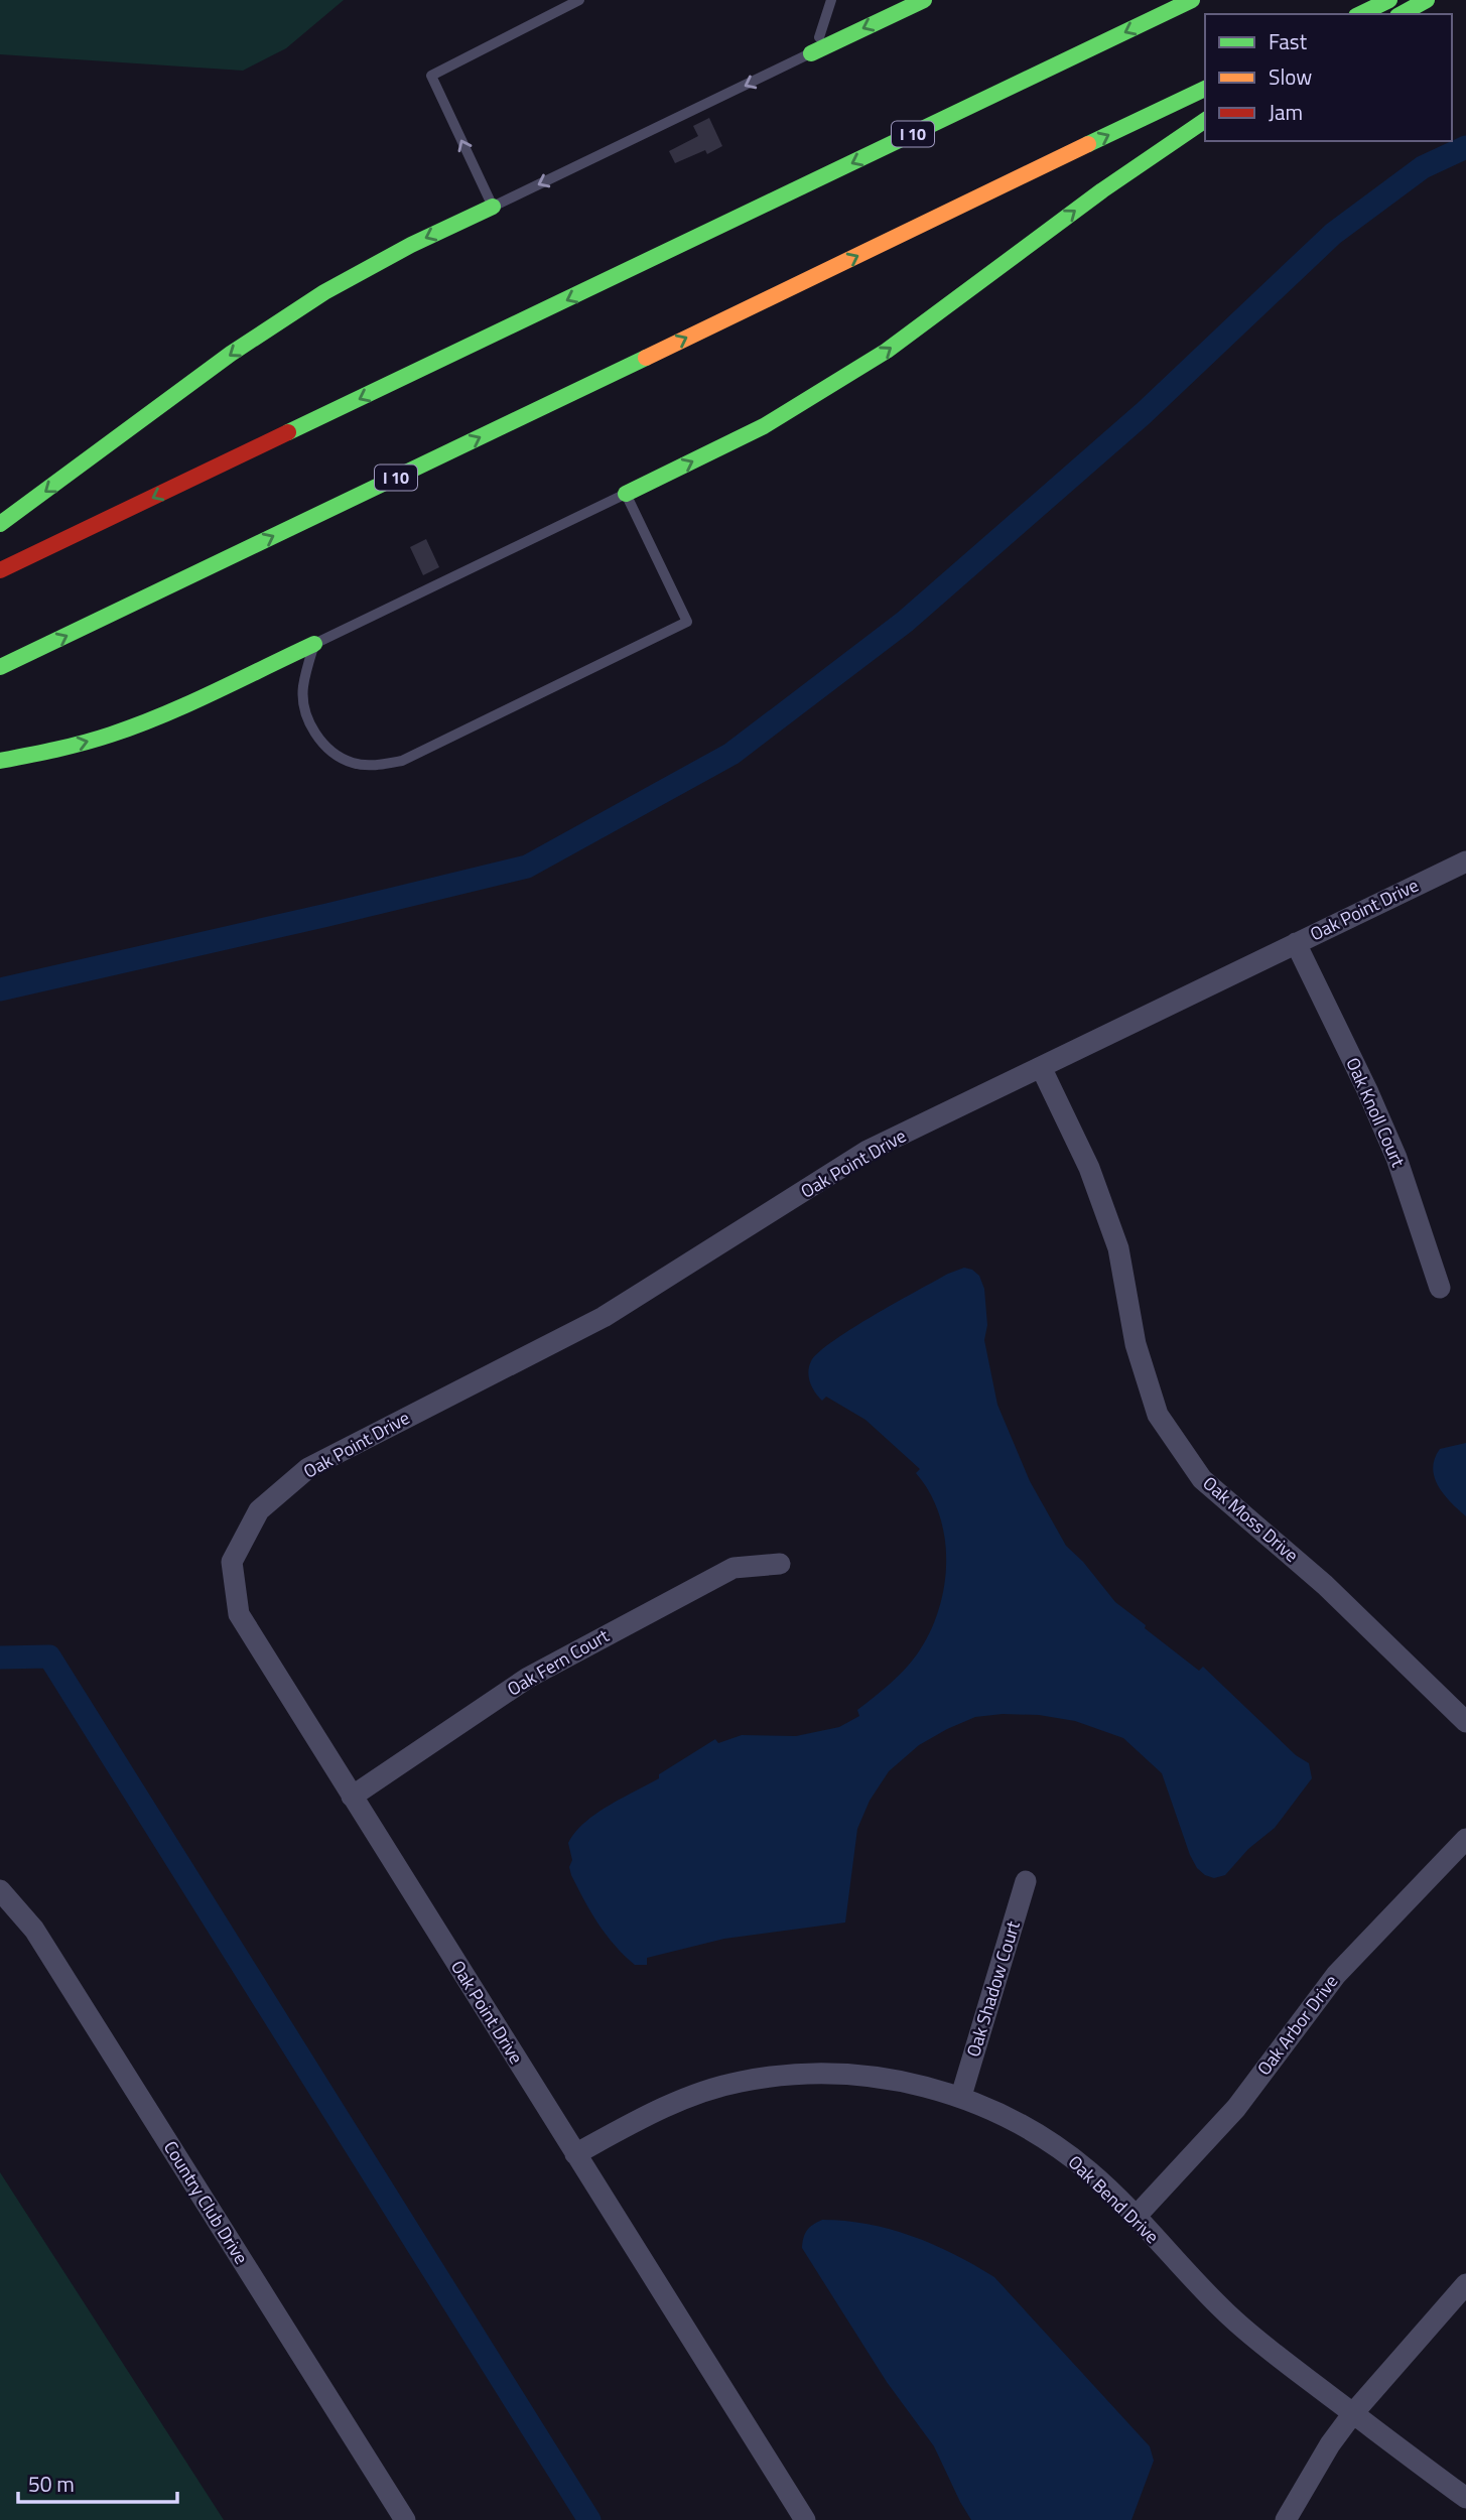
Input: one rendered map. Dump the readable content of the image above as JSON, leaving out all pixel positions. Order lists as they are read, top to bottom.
{
  "streets": {
    "highway": ["I 10"],
    "street": [
      "Oak Point Drive",
      "Oak Knoll Court",
      "Oak Moss Drive",
      "Oak Fern Court",
      "Oak Shadow Court",
      "Oak Arbor Drive",
      "Oak Bend Drive",
      "Country Club Drive"
    ]
  },
  "crossings": [
    ["Oak Point Drive", "Oak Knoll Court"],
    ["Oak Point Drive", "Oak Moss Drive"],
    ["Oak Point Drive", "Oak Fern Court"],
    ["Oak Point Drive", "Oak Bend Drive"],
    ["Oak Shadow Court", "Oak Bend Drive"],
    ["Oak Arbor Drive", "Oak Bend Drive"]
  ],
  "legend": ["Fast", "Slow", "Jam"],
  "scale_bar": "50 m"
}
